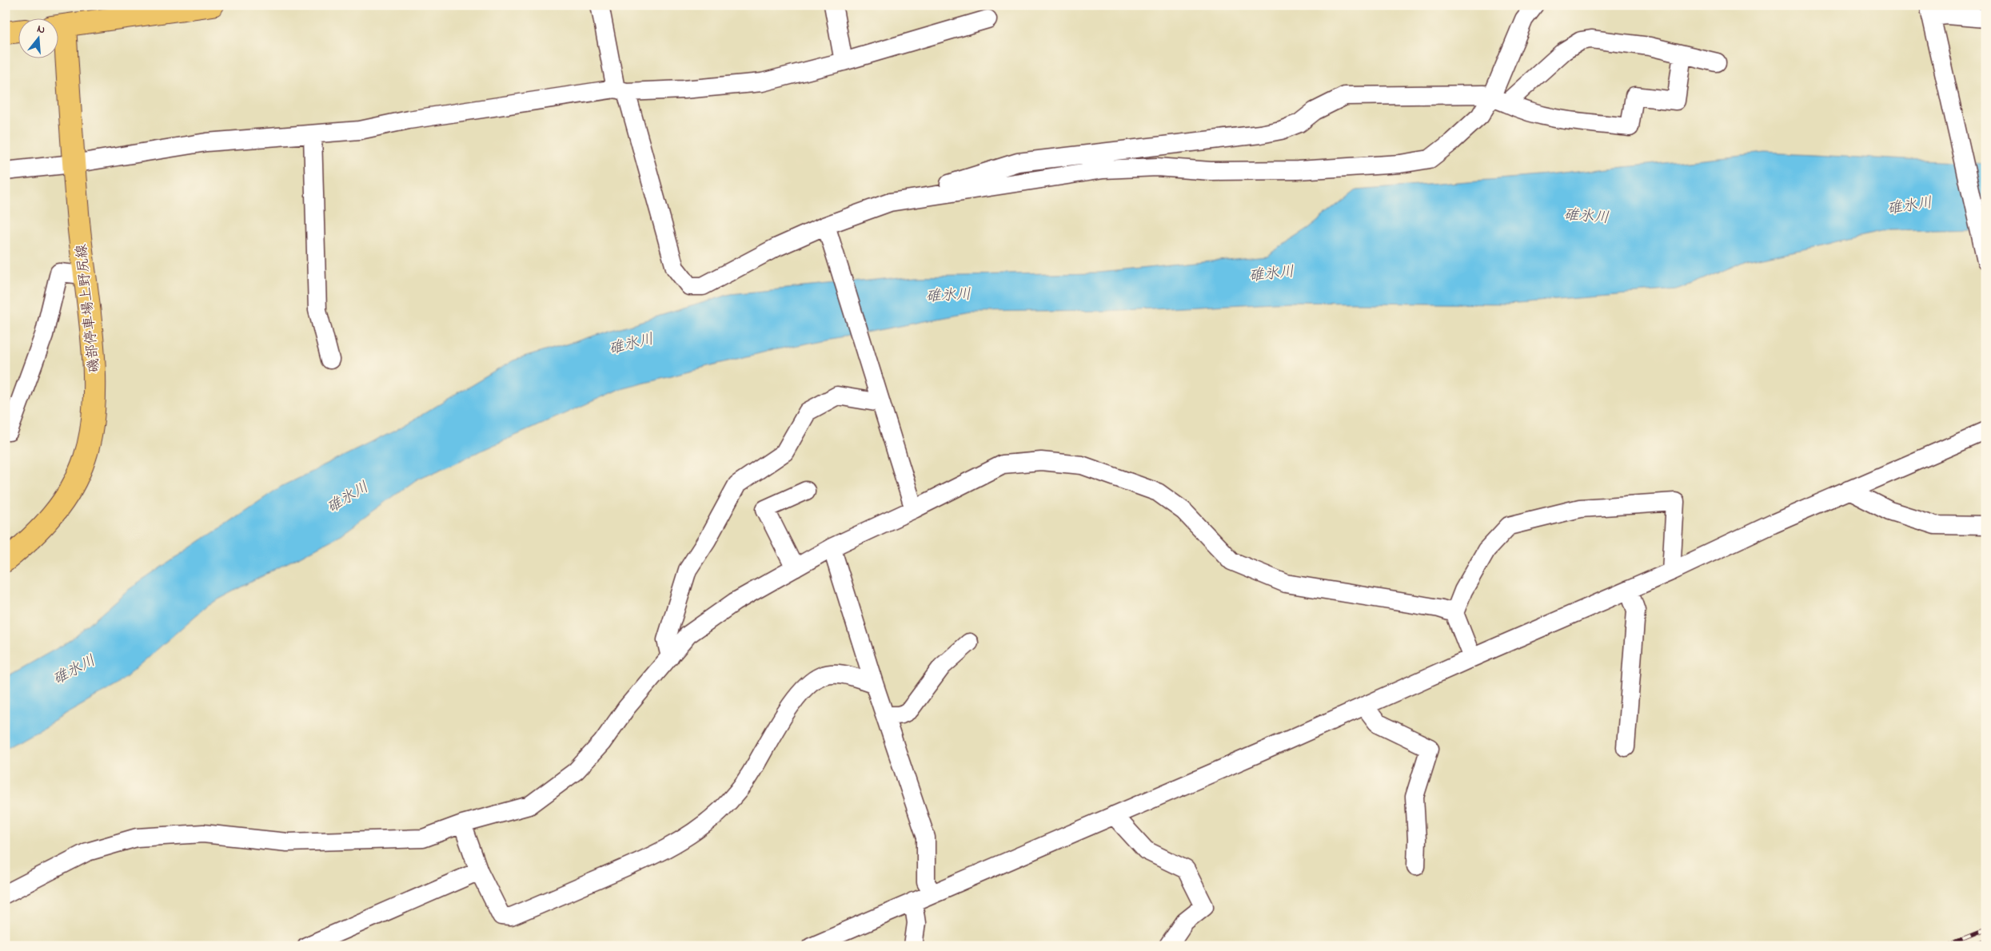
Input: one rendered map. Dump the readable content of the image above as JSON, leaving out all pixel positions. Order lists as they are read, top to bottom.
{
  "streets": {
    "main road": ["磯部停車場上野尻線"]
  },
  "water": ["碓氷川"],
  "north": "top"
}
